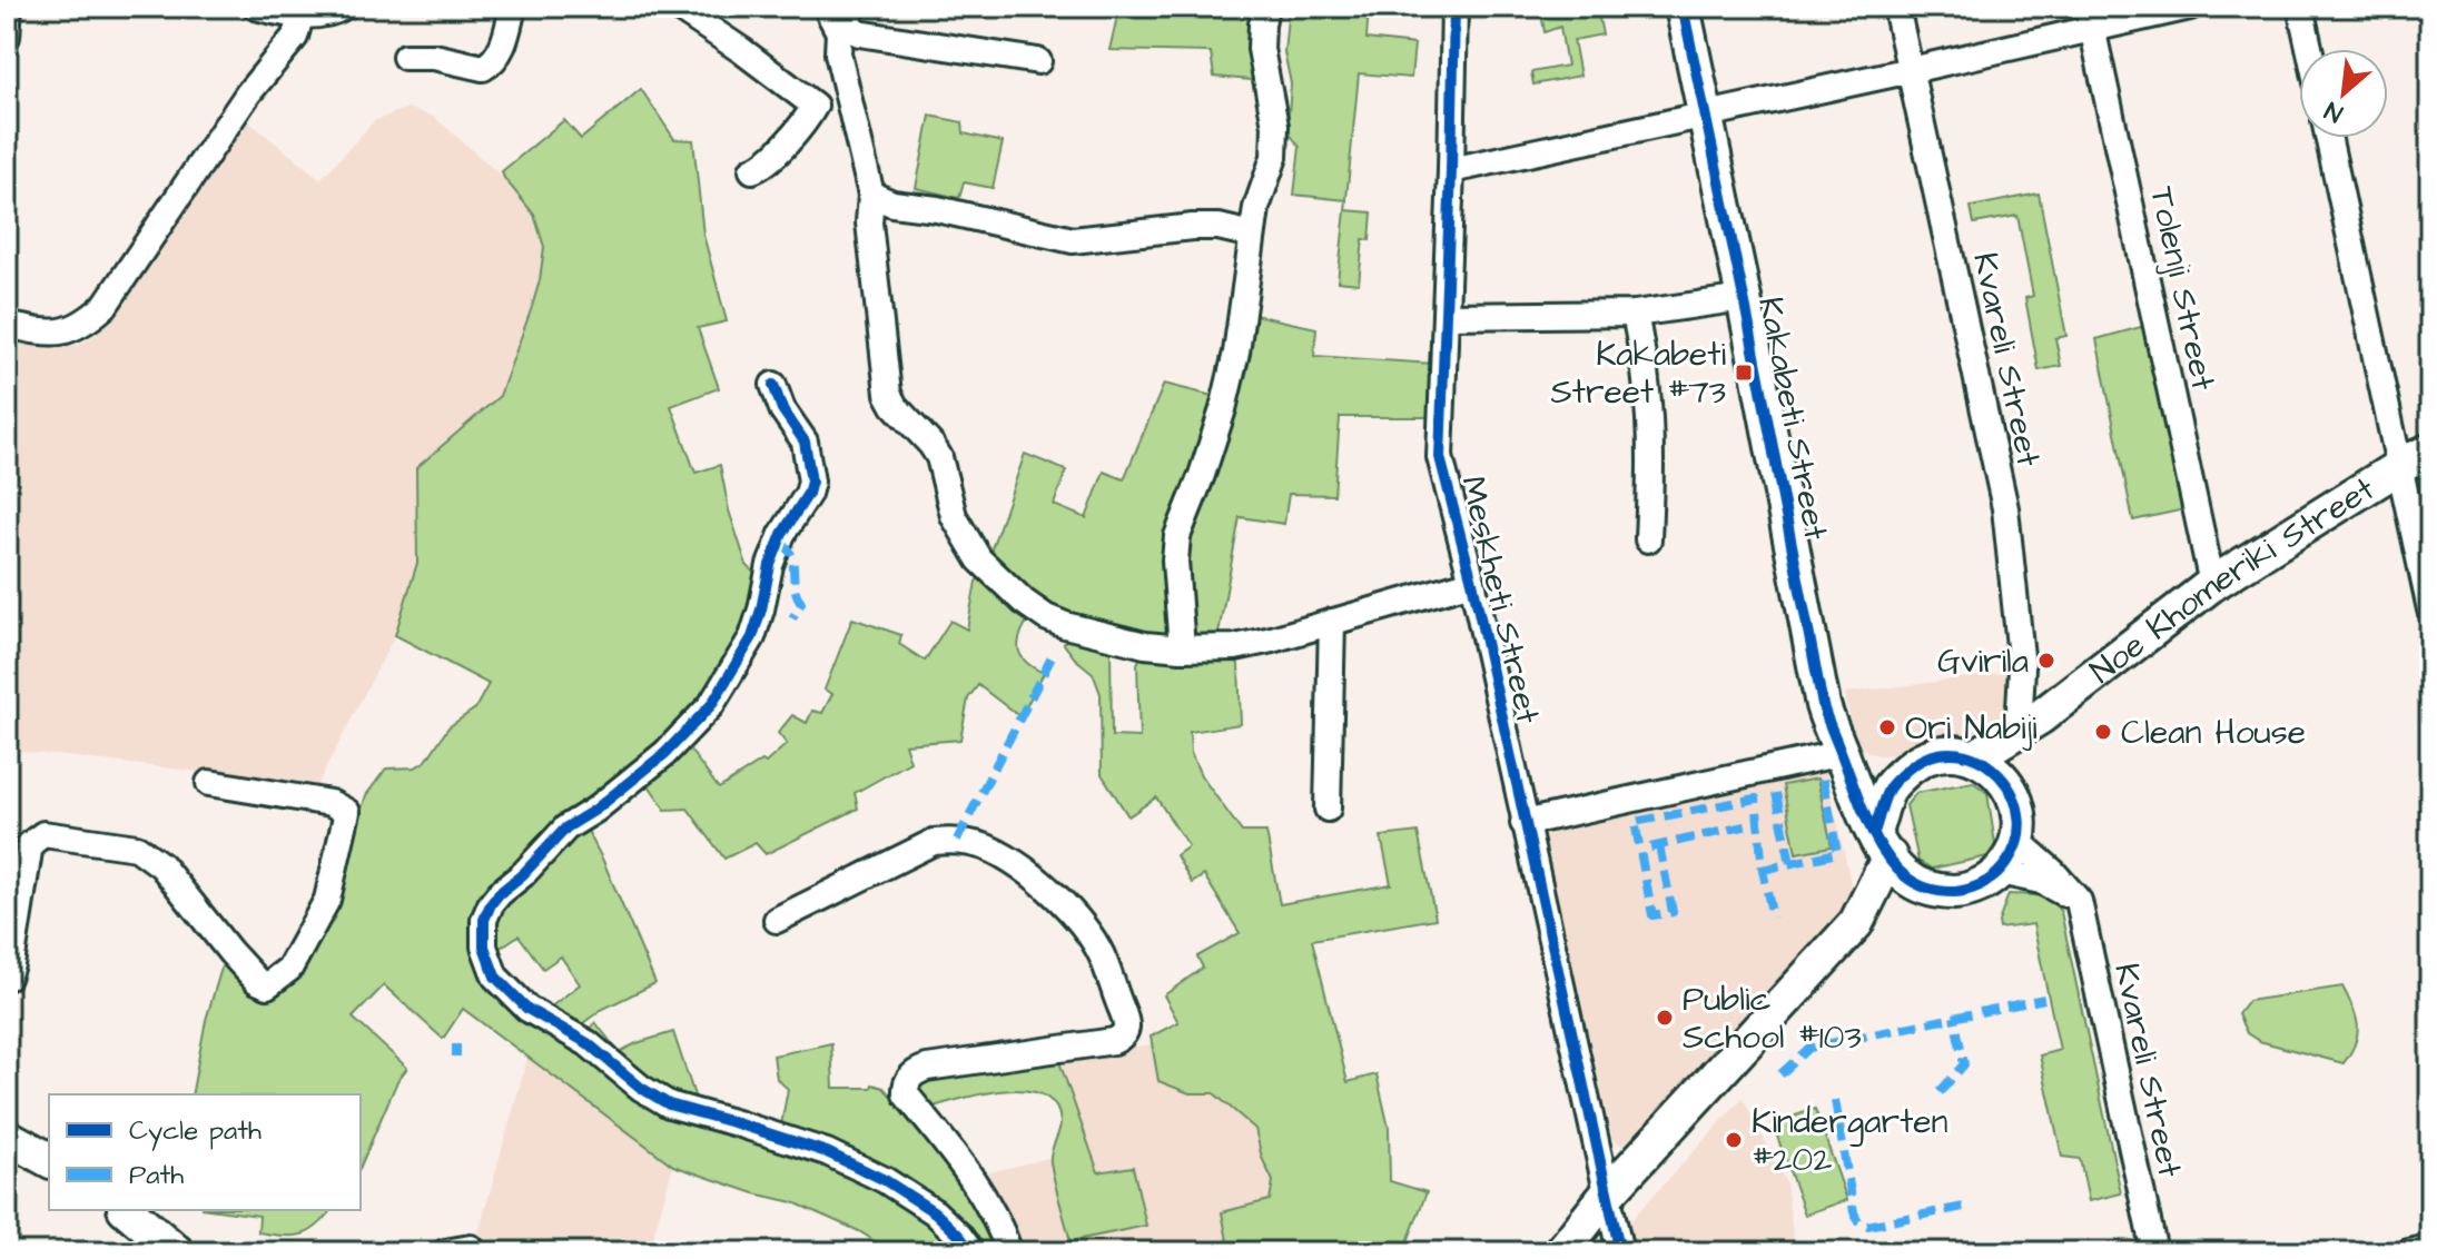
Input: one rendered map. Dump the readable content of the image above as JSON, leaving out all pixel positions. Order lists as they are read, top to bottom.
{
  "streets": {
    "street": [
      "Tolenji Street",
      "Kvareli Street",
      "Kakabeti Street",
      "Noe Khomeriki Street",
      "Meskheti Street"
    ]
  },
  "crossings": [
    ["Tolenji Street", "Noe Khomeriki Street"],
    ["Kvareli Street", "Noe Khomeriki Street"],
    ["Kakabeti Street", "Noe Khomeriki Street"]
  ],
  "places": {
    "transit": ["Kakabeti Street #73"],
    "other": [
      "Gvirila",
      "Ori Nabiji",
      "Clean House",
      "Public School #103",
      "Kindergarten #202"
    ]
  },
  "legend": ["Cycle path", "Path"],
  "north": "bottom left"
}
